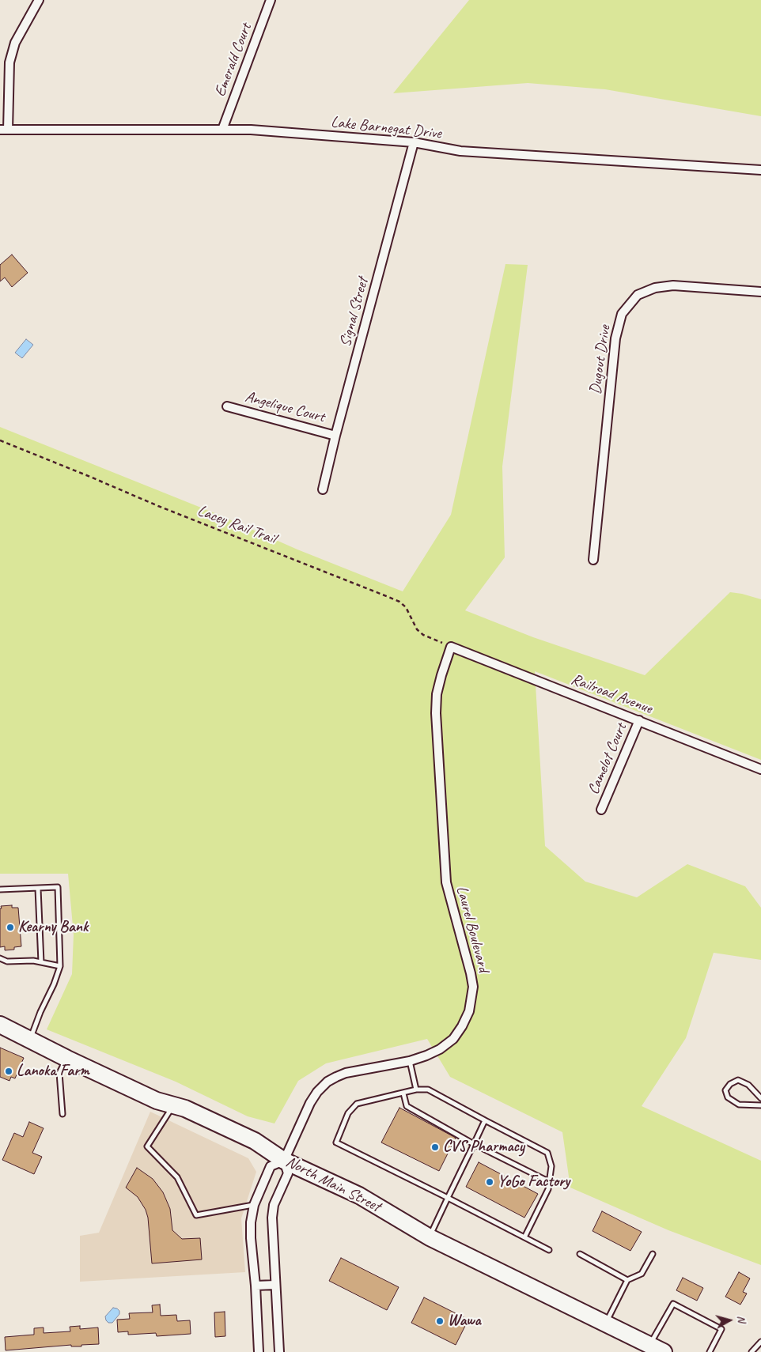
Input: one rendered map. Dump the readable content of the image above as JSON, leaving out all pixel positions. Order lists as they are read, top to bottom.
{
  "streets": {
    "highway": ["North Main Street"],
    "street": [
      "Emerald Court",
      "Lake Barnegat Drive",
      "Signal Street",
      "Dugout Drive",
      "Angelique Court",
      "Railroad Avenue",
      "Camelot Court",
      "Laurel Boulevard"
    ],
    "path": ["Lacey Rail Trail"]
  },
  "crossings": [
    ["Emerald Court", "Lake Barnegat Drive"],
    ["Lake Barnegat Drive", "Signal Street"],
    ["Signal Street", "Angelique Court"],
    ["Lacey Rail Trail", "Railroad Avenue"],
    ["Lacey Rail Trail", "Laurel Boulevard"],
    ["Railroad Avenue", "Camelot Court"],
    ["Railroad Avenue", "Laurel Boulevard"],
    ["Laurel Boulevard", "North Main Street"]
  ],
  "places": [
    "Kearny Bank",
    "Lanoka Farm",
    "CVS Pharmacy",
    "YoGo Factory",
    "Wawa"
  ],
  "north": "right"
}
